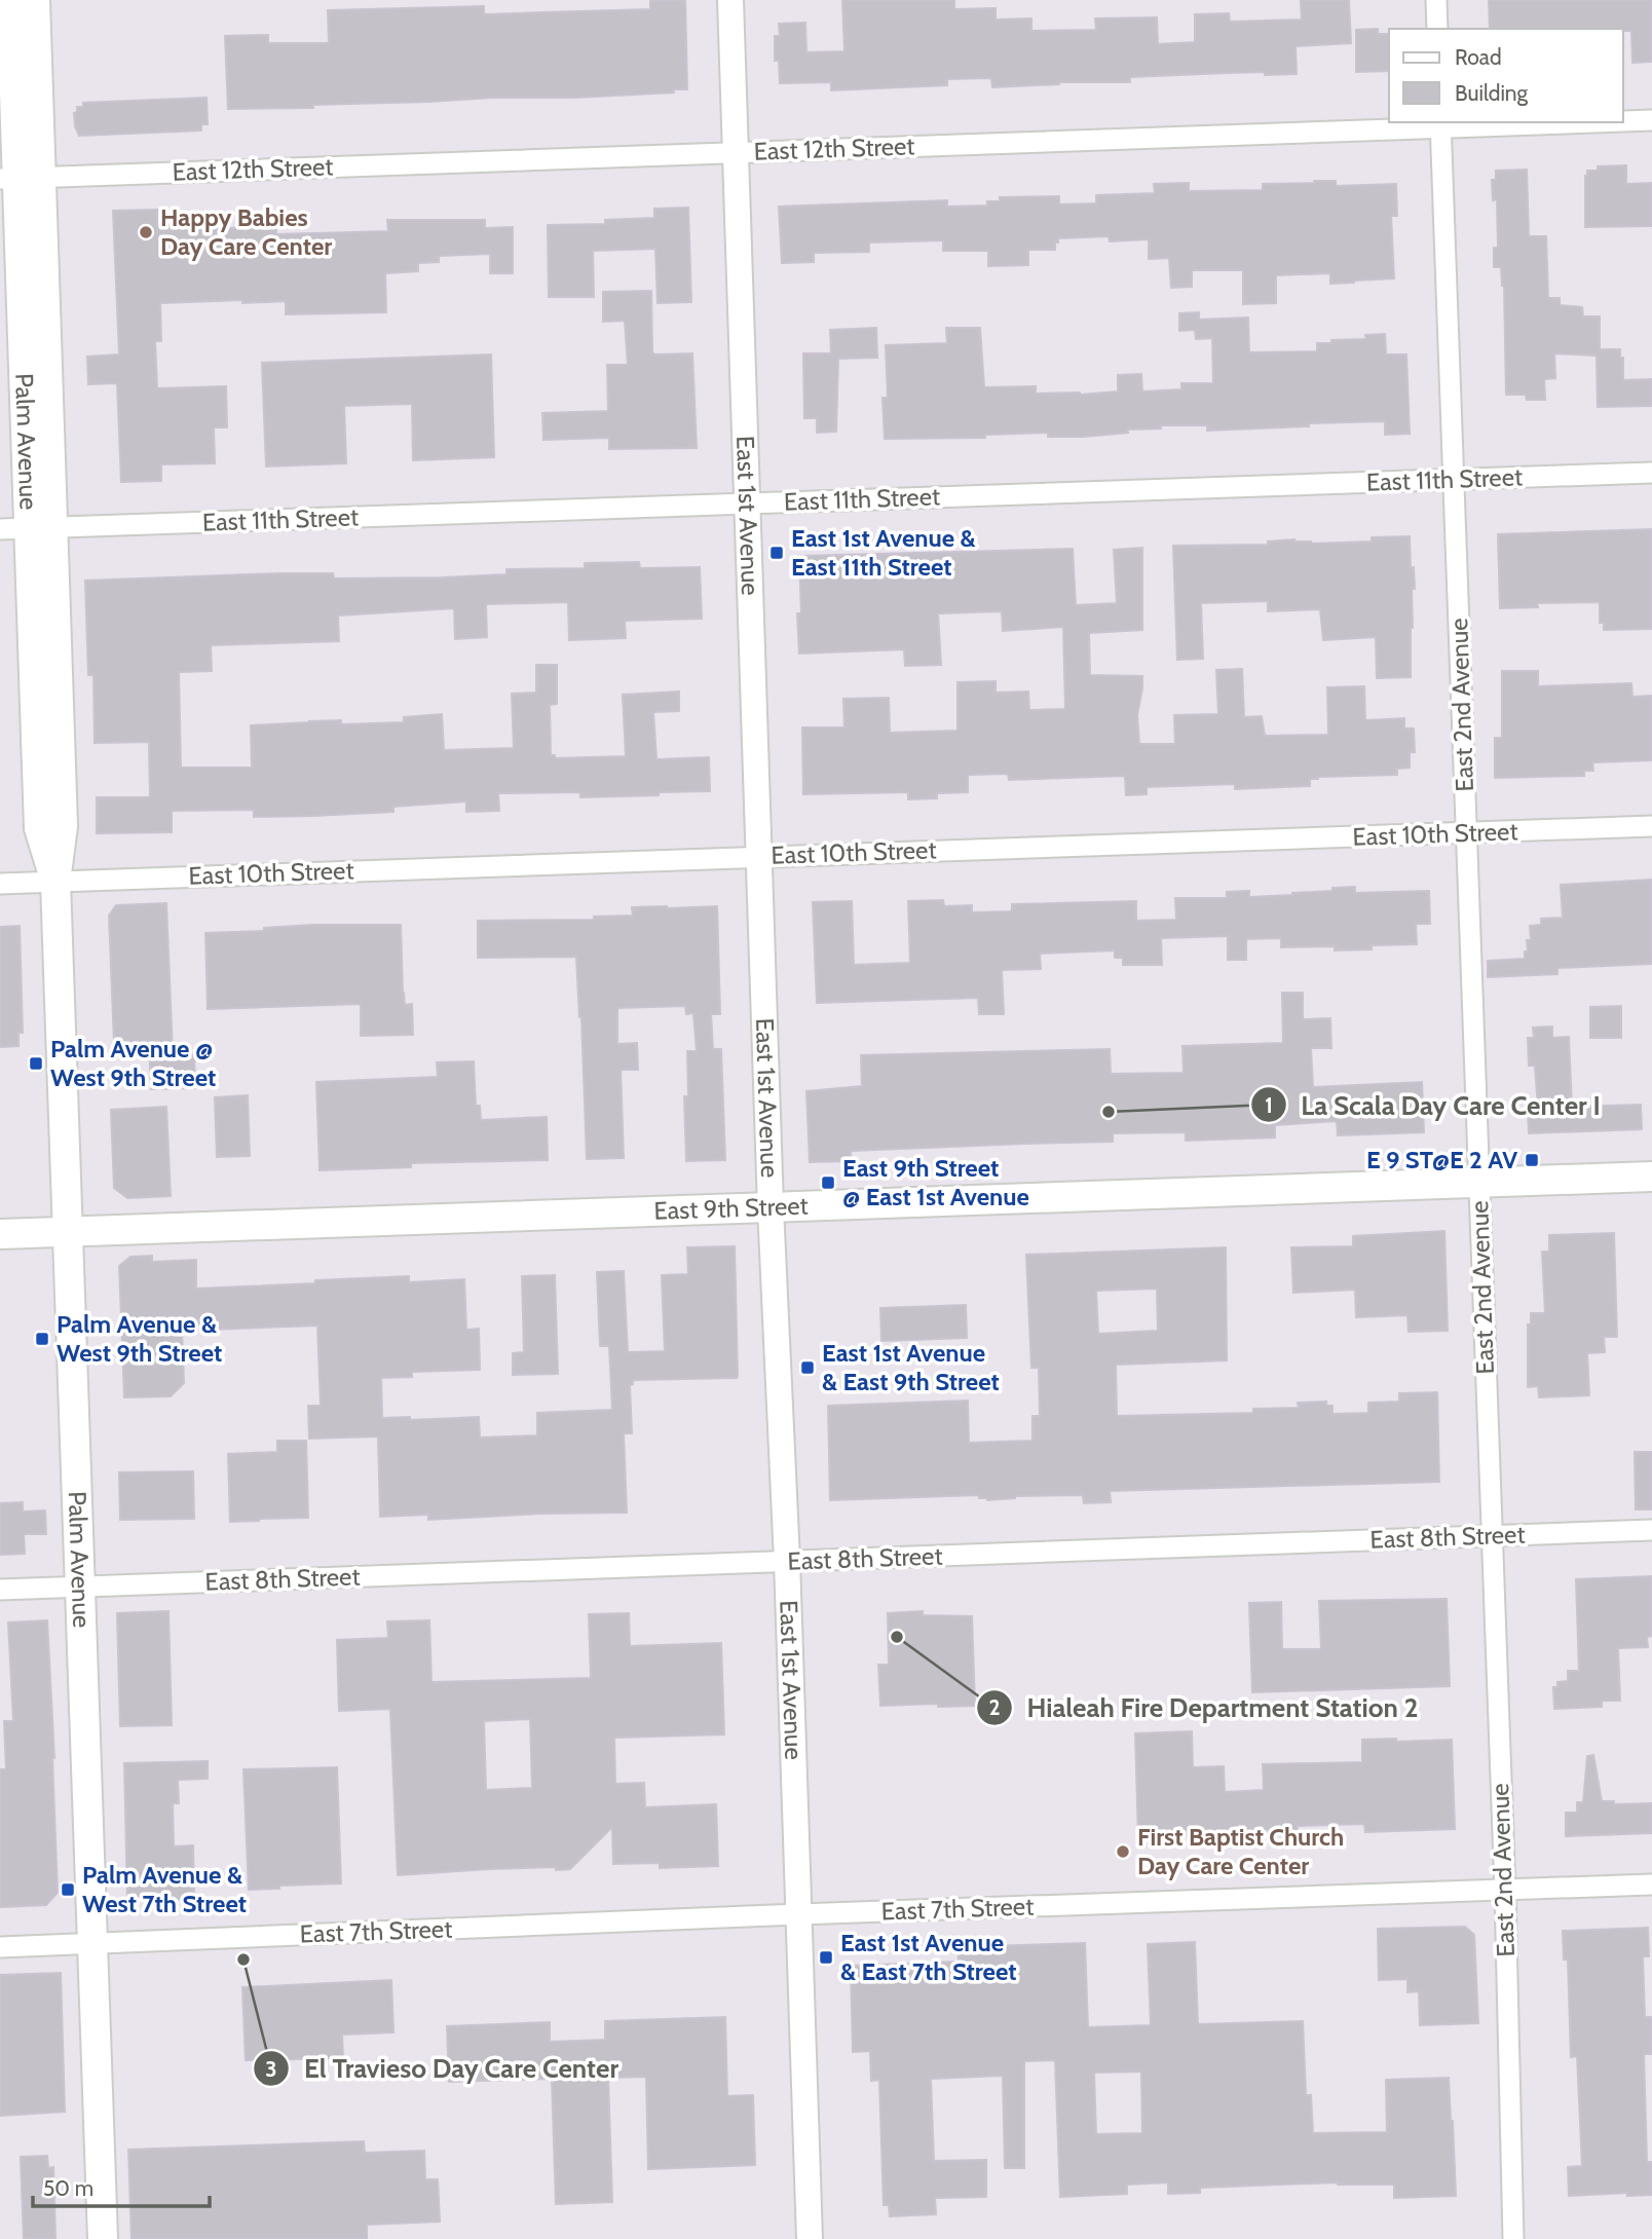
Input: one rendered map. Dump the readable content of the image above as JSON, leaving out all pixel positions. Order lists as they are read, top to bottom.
{
  "streets": {
    "main road": ["Palm Avenue", "East 9th Street"],
    "street": [
      "East 12th Street",
      "East 11th Street",
      "East 1st Avenue",
      "East 2nd Avenue",
      "East 10th Street",
      "East 8th Street",
      "East 7th Street"
    ]
  },
  "crossings": [
    ["East 12th Street", "Palm Avenue"],
    ["East 12th Street", "East 1st Avenue"],
    ["East 12th Street", "East 2nd Avenue"],
    ["Palm Avenue", "East 11th Street"],
    ["Palm Avenue", "East 10th Street"],
    ["Palm Avenue", "East 9th Street"],
    ["Palm Avenue", "East 8th Street"],
    ["Palm Avenue", "East 7th Street"],
    ["East 11th Street", "East 1st Avenue"],
    ["East 11th Street", "East 2nd Avenue"],
    ["East 1st Avenue", "East 10th Street"],
    ["East 1st Avenue", "East 9th Street"],
    ["East 1st Avenue", "East 8th Street"],
    ["East 1st Avenue", "East 7th Street"],
    ["East 2nd Avenue", "East 10th Street"],
    ["East 2nd Avenue", "East 9th Street"],
    ["East 2nd Avenue", "East 8th Street"],
    ["East 2nd Avenue", "East 7th Street"]
  ],
  "places": {
    "other": [
      "Happy Babies Day Care Center",
      "La Scala Day Care Center I",
      "Hialeah Fire Department Station 2",
      "First Baptist Church Day Care Center",
      "El Travieso Day Care Center"
    ],
    "transit": [
      "East 1st Avenue & East 11th Street",
      "Palm Avenue @ West 9th Street",
      "E 9 ST@E 2 AV",
      "East 9th Street @ East 1st Avenue",
      "Palm Avenue & West 9th Street",
      "East 1st Avenue & East 9th Street",
      "Palm Avenue & West 7th Street",
      "East 1st Avenue & East 7th Street"
    ]
  },
  "legend": ["Road", "Building"],
  "scale_bar": "50 m"
}
